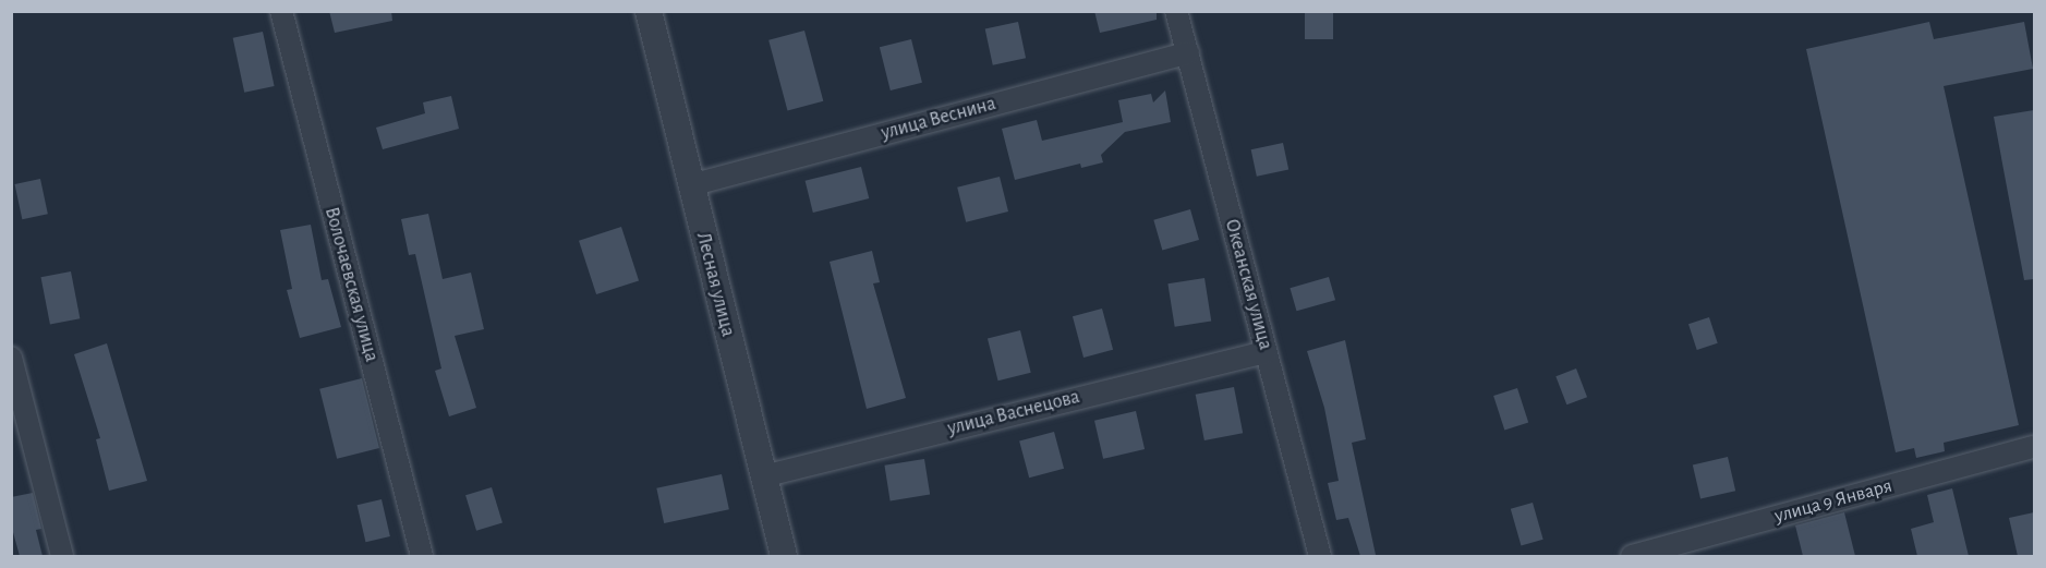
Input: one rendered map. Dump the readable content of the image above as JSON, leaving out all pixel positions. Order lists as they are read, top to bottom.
{
  "streets": {
    "street": [
      "улица Веснина",
      "Волочаевская улица",
      "Лесная улица",
      "Океанская улица",
      "улица Васнецова",
      "улица 9 Января"
    ]
  },
  "crossings": [
    ["улица Веснина", "Лесная улица"],
    ["улица Веснина", "Океанская улица"],
    ["Лесная улица", "улица Васнецова"],
    ["Океанская улица", "улица Васнецова"]
  ]
}
